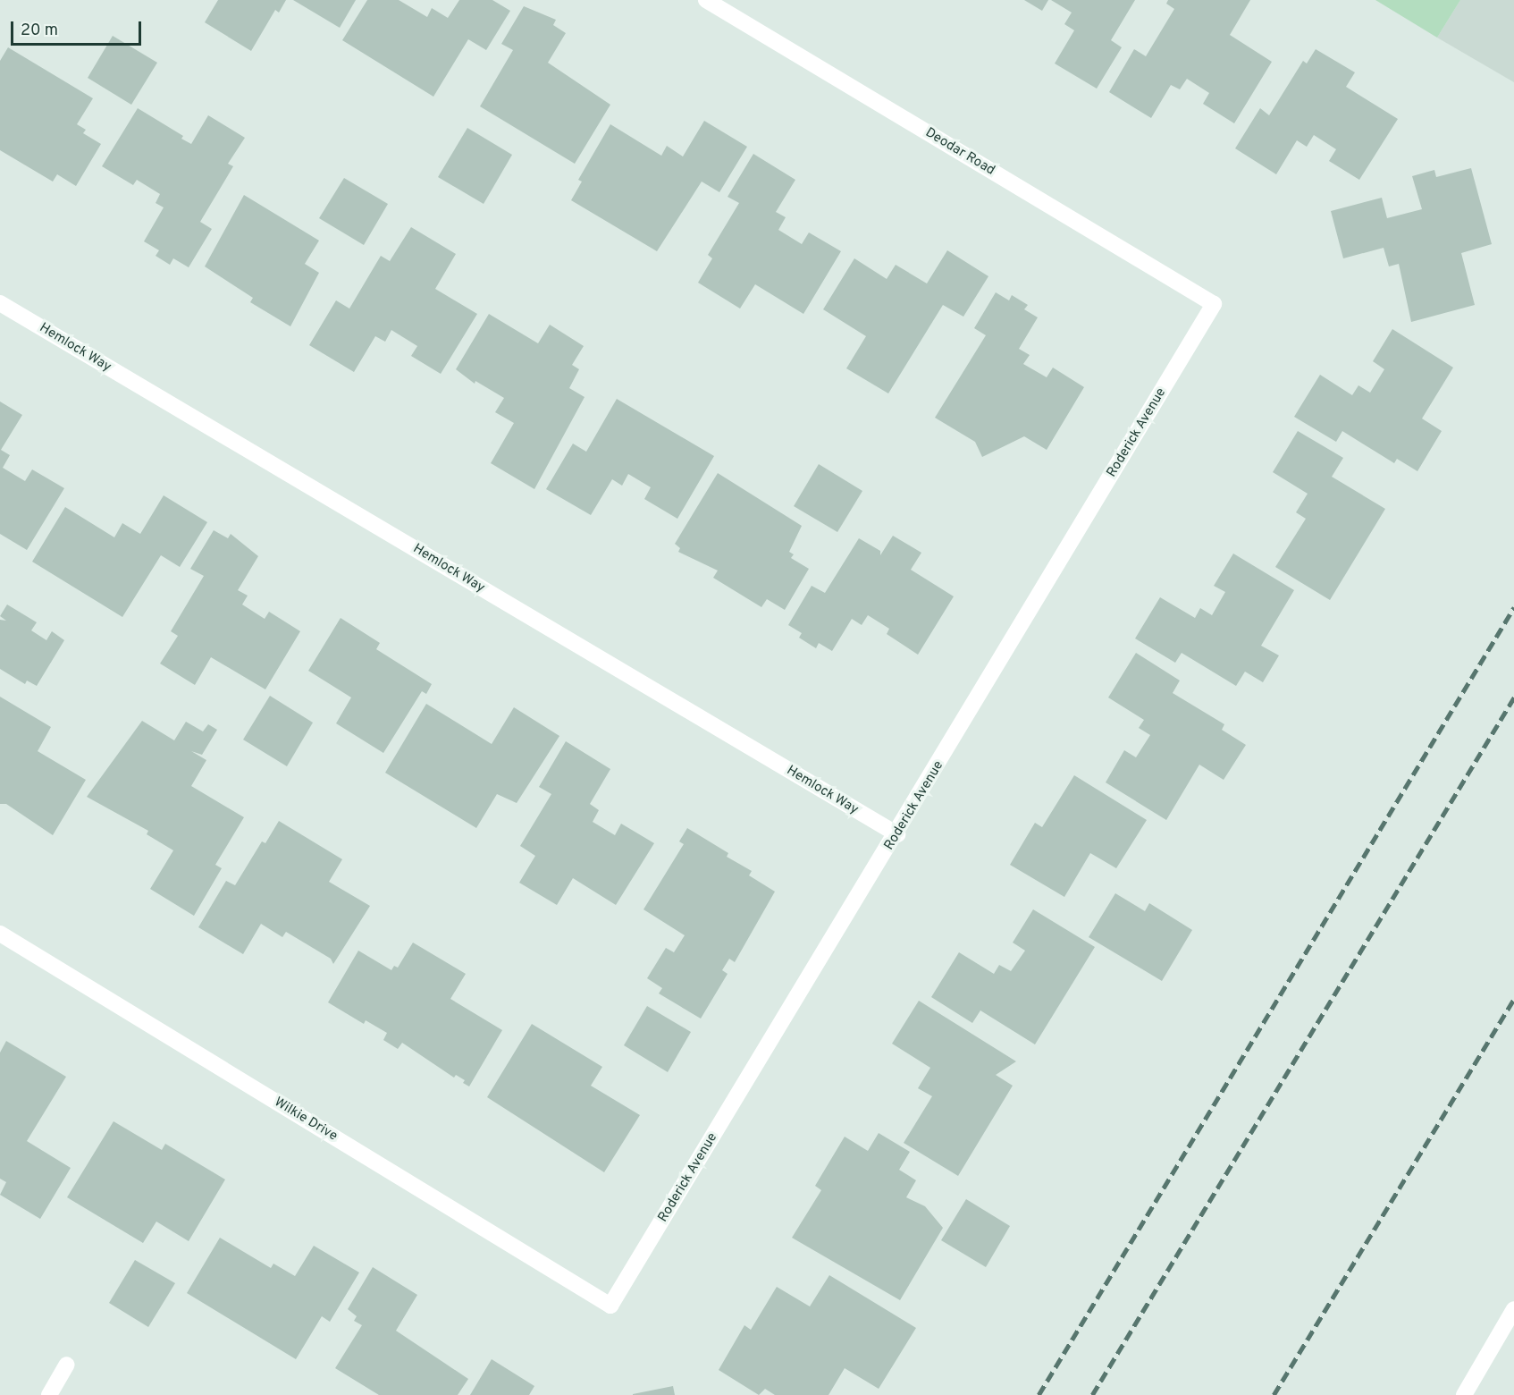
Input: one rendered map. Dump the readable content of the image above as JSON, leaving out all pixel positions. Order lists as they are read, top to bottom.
{
  "streets": {
    "street": [
      "Deodar Road",
      "Hemlock Way",
      "Roderick Avenue",
      "Wilkie Drive"
    ]
  },
  "crossings": [
    ["Deodar Road", "Roderick Avenue"],
    ["Hemlock Way", "Roderick Avenue"],
    ["Roderick Avenue", "Wilkie Drive"]
  ],
  "scale_bar": "20 m"
}
